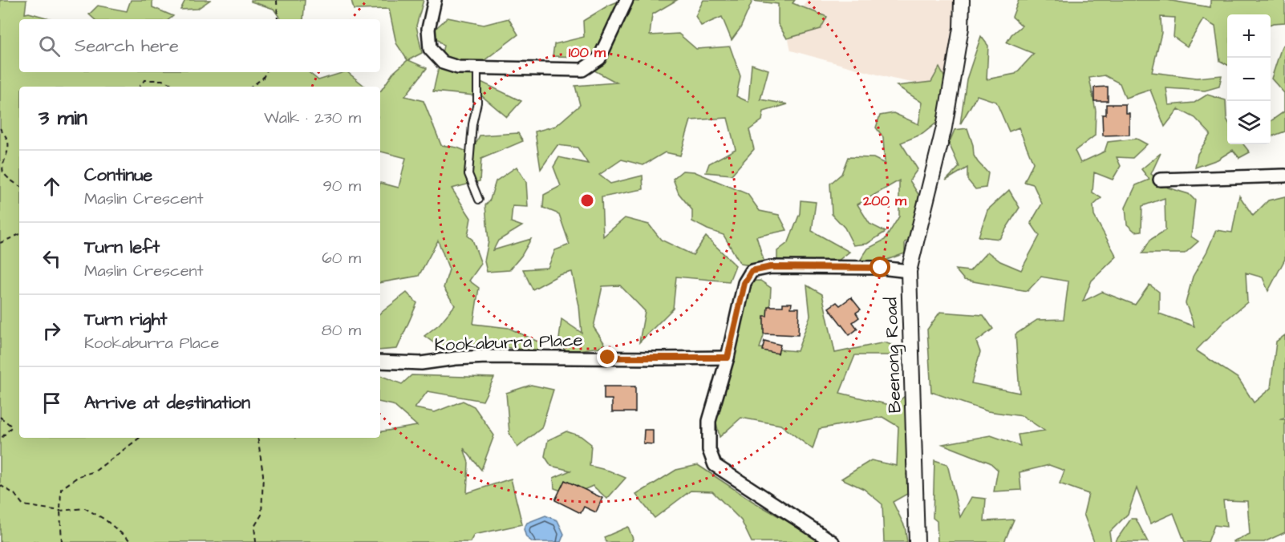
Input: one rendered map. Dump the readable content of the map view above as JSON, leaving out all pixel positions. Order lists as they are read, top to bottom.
{
  "streets": {
    "street": ["Kookaburra Place", "Beenong Road"]
  },
  "page": {
    "map_buttons": ["+", "−"],
    "search": "Search here",
    "heading": ["3 min", "Walk · 230 m"],
    "list": [
      ["Continue", "Maslin Crescent", "90 m"],
      ["Turn left", "Maslin Crescent", "60 m"],
      ["Turn right", "Kookaburra Place", "80 m"],
      "Arrive at destination"
    ]
  },
  "rings": ["100 m", "200 m"]
}
